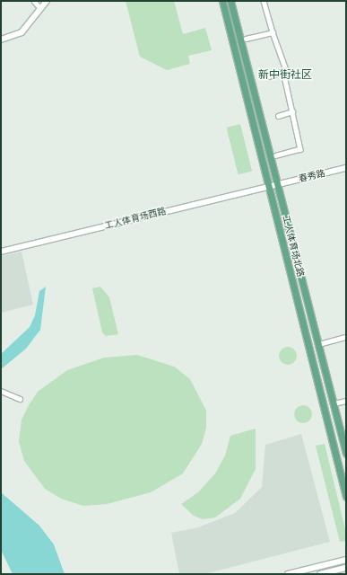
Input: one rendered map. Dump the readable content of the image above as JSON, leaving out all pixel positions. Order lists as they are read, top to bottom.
{
  "streets": {
    "main road": ["工人体育场北路"],
    "street": ["春秀路", "工人体育场西路"]
  },
  "crossings": [
    ["春秀路", "工人体育场西路"],
    ["春秀路", "工人体育场北路"],
    ["工人体育场西路", "工人体育场北路"]
  ],
  "districts": ["新中街社区"]
}
